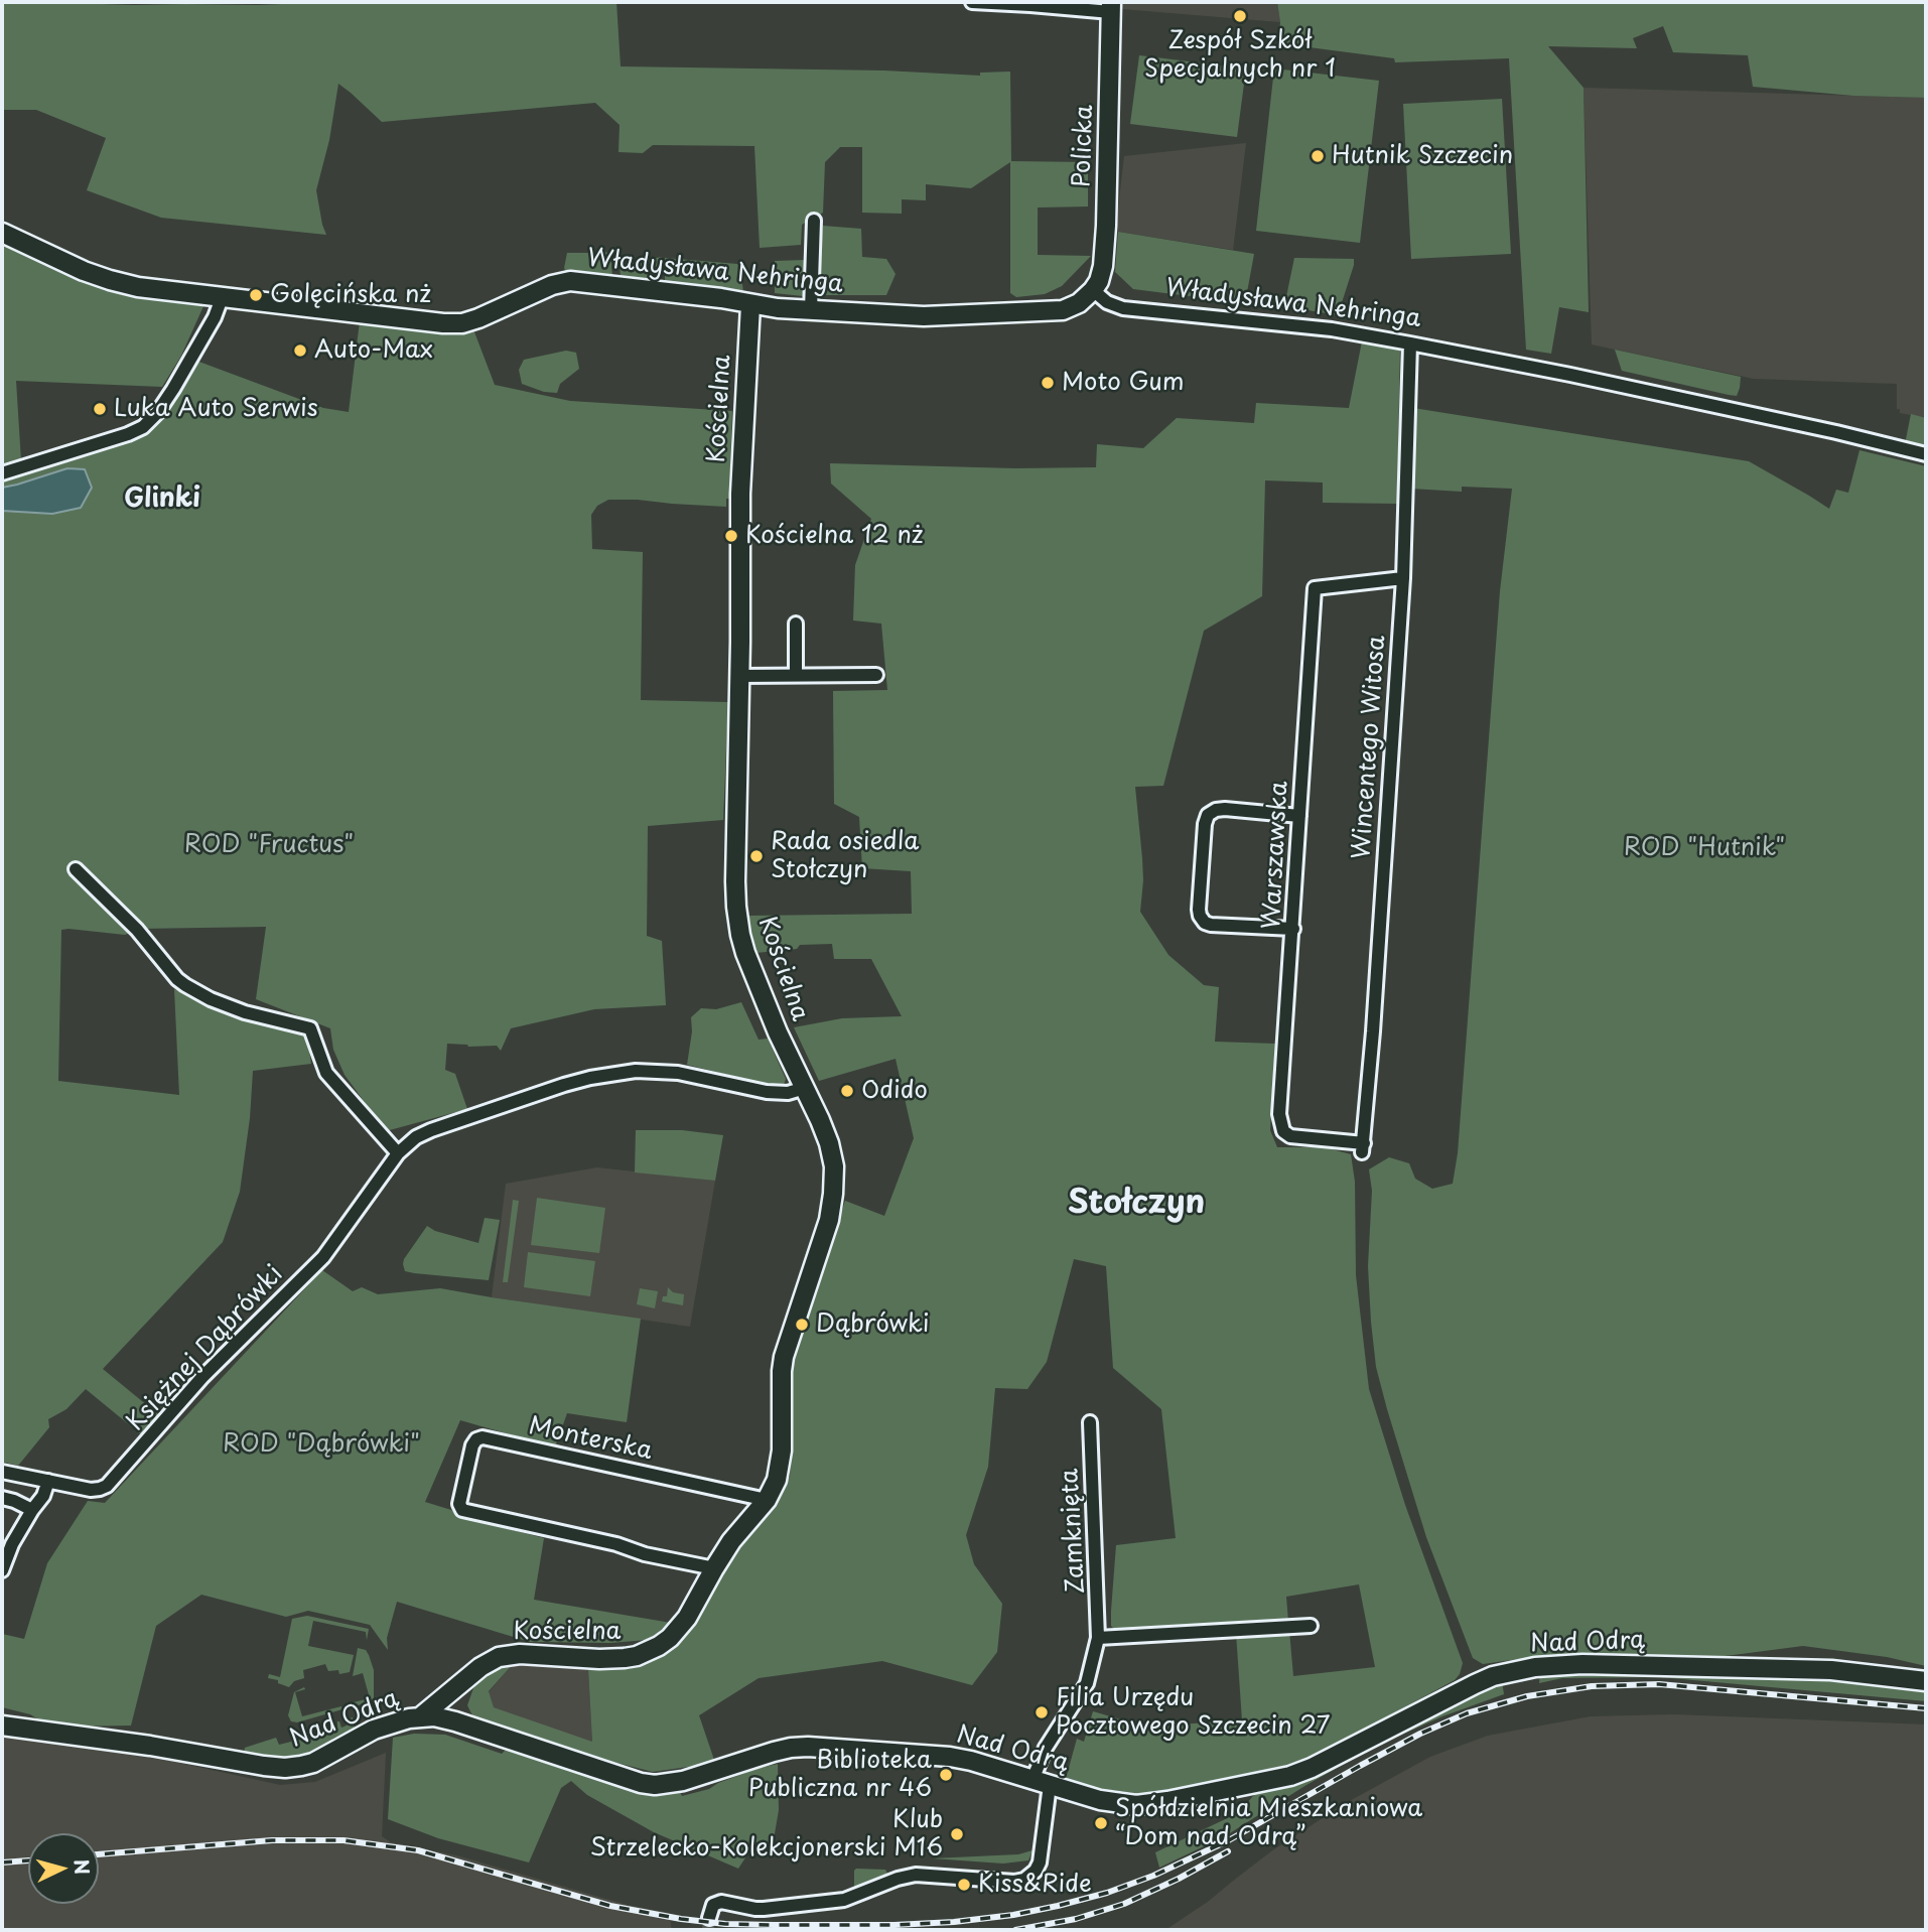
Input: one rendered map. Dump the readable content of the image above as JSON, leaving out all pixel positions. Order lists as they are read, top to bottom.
{
  "streets": {
    "street": [
      "Policka",
      "Władysława Nehringa",
      "Kościelna",
      "Wincentego Witosa",
      "Warszawska",
      "Księżnej Dąbrówki",
      "Monterska",
      "Zamknięta",
      "Nad Odrą"
    ]
  },
  "crossings": [
    ["Policka", "Władysława Nehringa"],
    ["Władysława Nehringa", "Kościelna"],
    ["Władysława Nehringa", "Wincentego Witosa"],
    ["Kościelna", "Księżnej Dąbrówki"],
    ["Kościelna", "Monterska"],
    ["Kościelna", "Nad Odrą"],
    ["Wincentego Witosa", "Warszawska"],
    ["Zamknięta", "Nad Odrą"]
  ],
  "districts": ["Glinki", "Stołczyn"],
  "parks": ["ROD \"Fructus\"", "ROD \"Hutnik\"", "ROD \"Dąbrówki\""],
  "places": [
    "Zespół Szkół Specjalnych nr 1",
    "Hutnik Szczecin",
    "Golęcińska nż",
    "Auto-Max",
    "Moto Gum",
    "Luka Auto Serwis",
    "Kościelna 12 nż",
    "Rada osiedla Stołczyn",
    "Odido",
    "Dąbrówki",
    "Filia Urzędu Pocztowego Szczecin 27",
    "Biblioteka Publiczna nr 46",
    "Spółdzielnia Mieszkaniowa “Dom nad Odrą”",
    "Klub Strzelecko-Kolekcjonerski M16",
    "Kiss&Ride"
  ],
  "north": "right"
}
